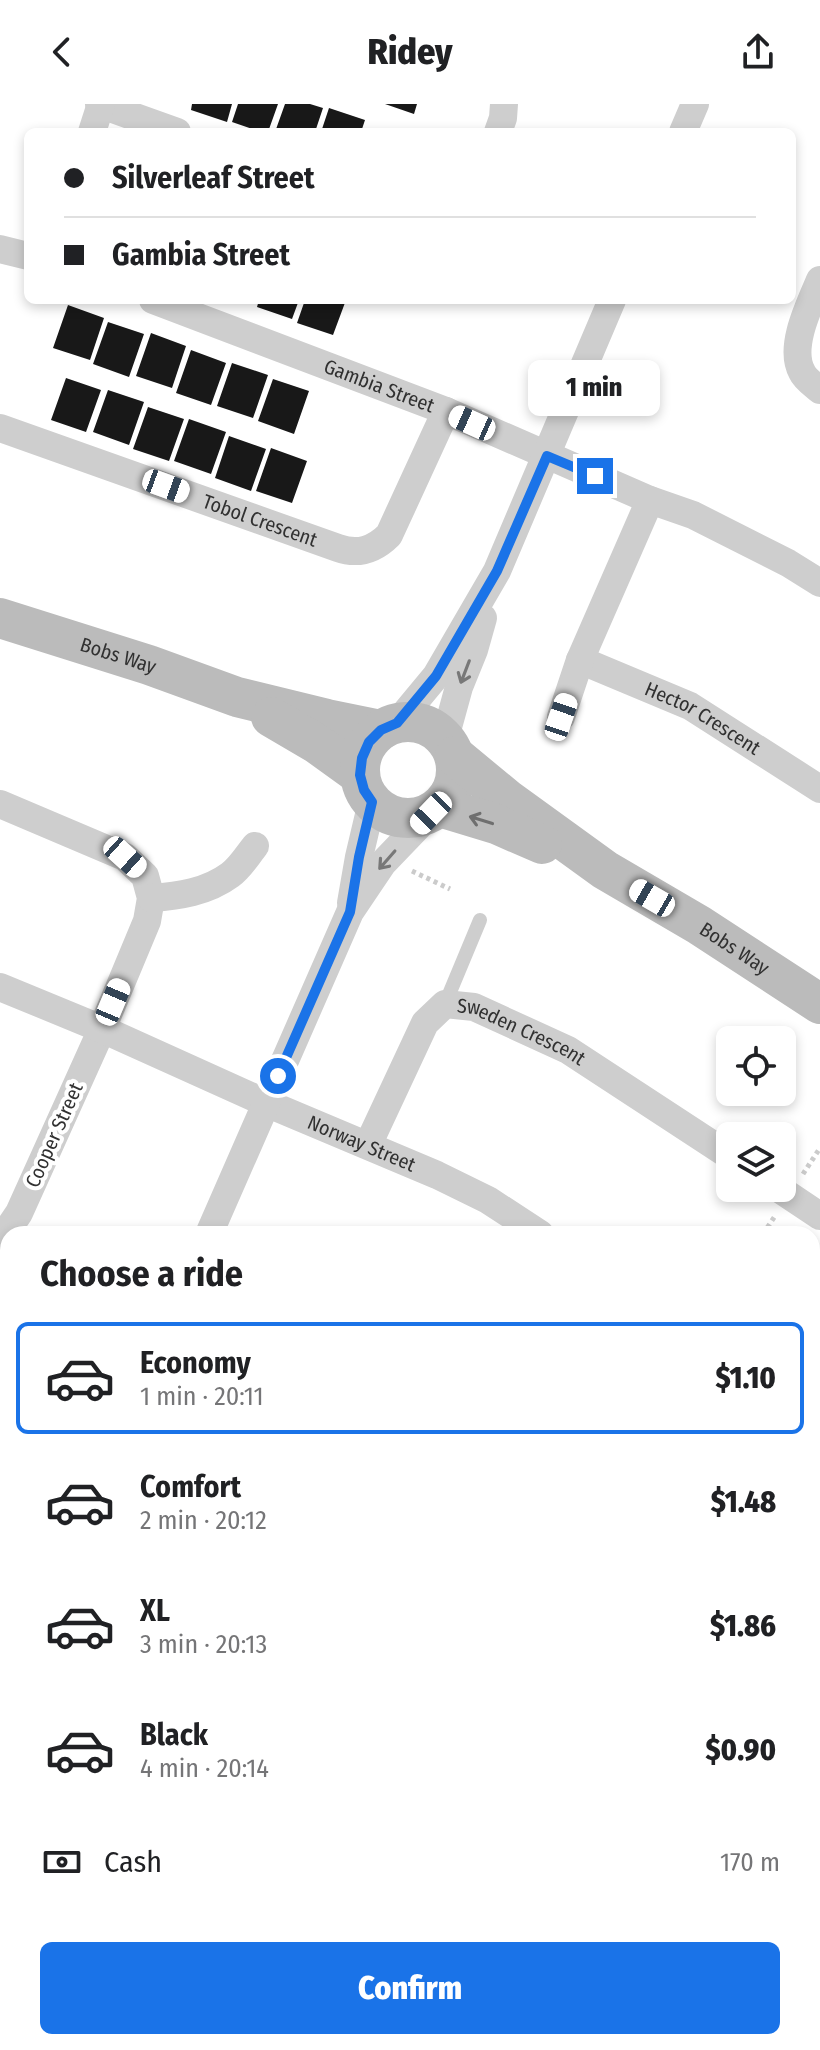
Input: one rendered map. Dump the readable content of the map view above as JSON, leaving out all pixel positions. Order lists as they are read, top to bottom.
{
  "streets": {
    "street": [
      "Gambia Street",
      "Tobol Crescent",
      "Bobs Way",
      "Hector Crescent",
      "Sweden Crescent",
      "Cooper Street",
      "Norway Street"
    ]
  },
  "crossings": [
    ["Gambia Street", "Tobol Crescent"],
    ["Sweden Crescent", "Norway Street"],
    ["Cooper Street", "Norway Street"]
  ],
  "page": {
    "header": "Ridey",
    "banner": ["Silverleaf Street", "Gambia Street"],
    "bubble": "1 min",
    "heading": "Choose a ride",
    "list": [
      {
        "name": "Economy",
        "note": "1 min · 20:11",
        "value": "$1.10"
      },
      {
        "name": "Comfort",
        "note": "2 min · 20:12",
        "value": "$1.48"
      },
      {
        "name": "XL",
        "note": "3 min · 20:13",
        "value": "$1.86"
      },
      {
        "name": "Black",
        "note": "4 min · 20:14",
        "value": "$0.90"
      }
    ],
    "pay": ["Cash", "170 m"],
    "buttons": "Confirm"
  }
}
